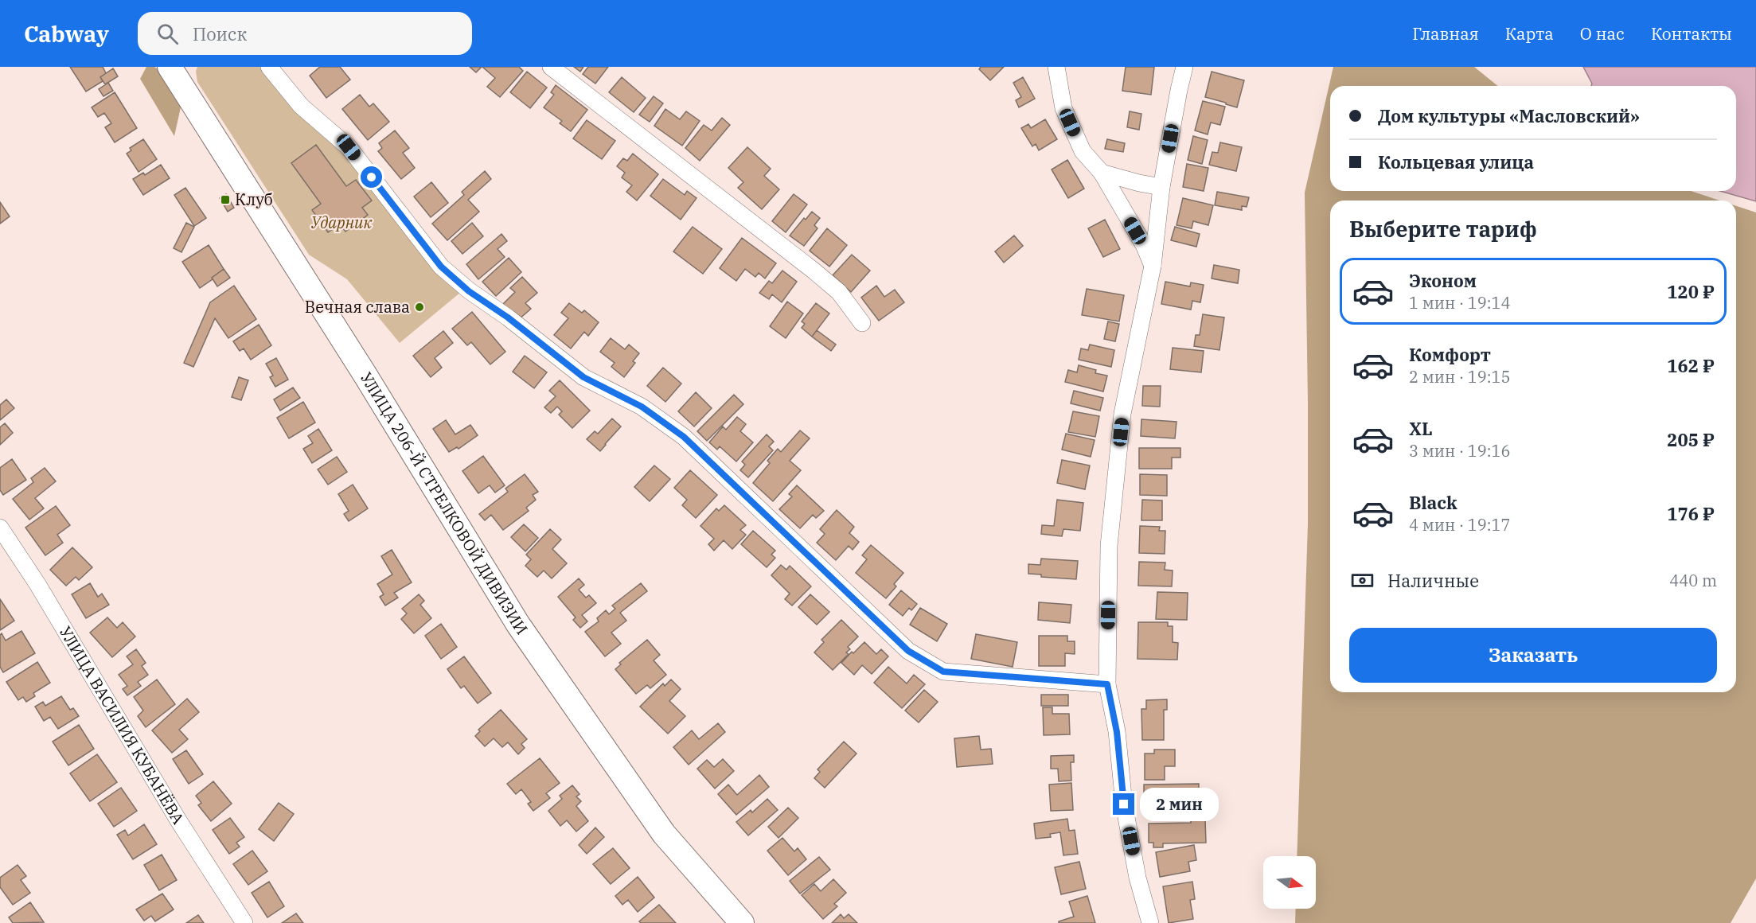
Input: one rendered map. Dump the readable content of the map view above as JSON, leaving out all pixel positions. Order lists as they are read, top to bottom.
{
  "streets": {
    "main road": ["УЛИЦА 206-Й СТРЕЛКОВОЙ ДИВИЗИИ"],
    "street": ["УЛИЦА ВАСИЛИЯ КУБАНЁВА"]
  },
  "parks": ["Ударник"],
  "places": {
    "transit": ["Клуб"],
    "other": ["Вечная слава"]
  },
  "north": "right",
  "page": {
    "header": "Cabway",
    "search": "Поиск",
    "nav": [
      "Главная",
      "Карта",
      "О нас",
      "Контакты"
    ],
    "banner": ["Дом культуры «Масловский»", "Кольцевая улица"],
    "heading": "Выберите тариф",
    "list": [
      {
        "name": "Эконом",
        "note": "1 мин · 19:14",
        "value": "120 ₽"
      },
      {
        "name": "Комфорт",
        "note": "2 мин · 19:15",
        "value": "162 ₽"
      },
      {
        "name": "XL",
        "note": "3 мин · 19:16",
        "value": "205 ₽"
      },
      {
        "name": "Black",
        "note": "4 мин · 19:17",
        "value": "176 ₽"
      }
    ],
    "pay": ["Наличные", "440 m"],
    "buttons": "Заказать",
    "bubble": "2 мин"
  }
}
